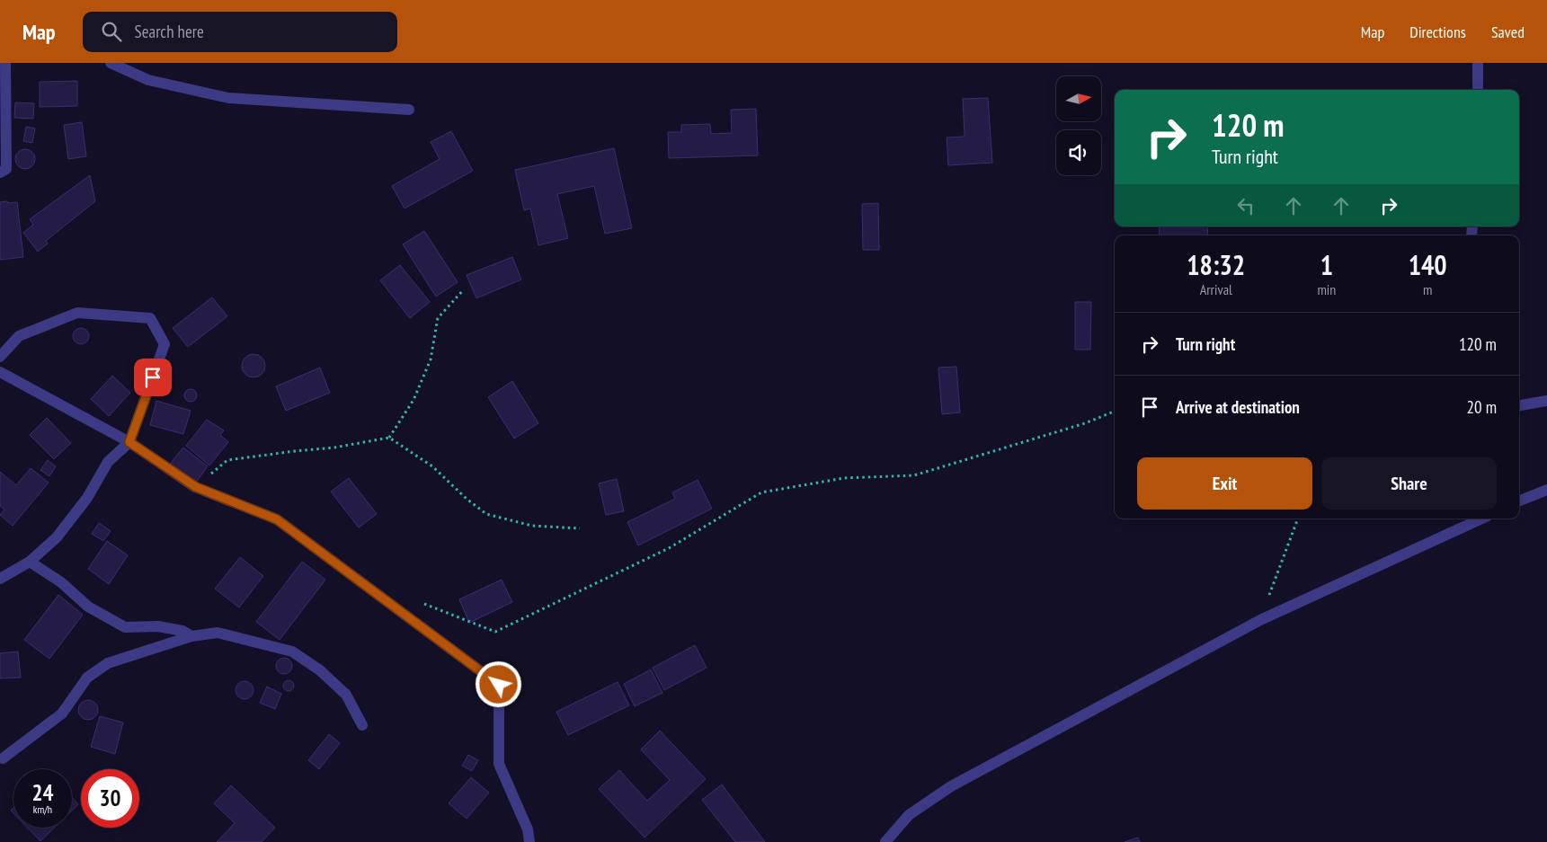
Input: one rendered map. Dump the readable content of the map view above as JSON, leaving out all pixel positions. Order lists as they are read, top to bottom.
{
  "north": "right",
  "page": {
    "header": "Map",
    "search": "Search here",
    "nav": ["Map", "Directions", "Saved"],
    "turn": ["120 m", "Turn right"],
    "eta": [
      "18:32",
      "Arrival",
      "1",
      "min",
      "140",
      "m"
    ],
    "list": [
      {
        "name": "Turn right",
        "value": "120 m"
      },
      {
        "name": "Arrive at destination",
        "value": "20 m"
      }
    ],
    "buttons": ["Exit", "Share"],
    "speed": "24 km/h",
    "limit": "30"
  }
}
